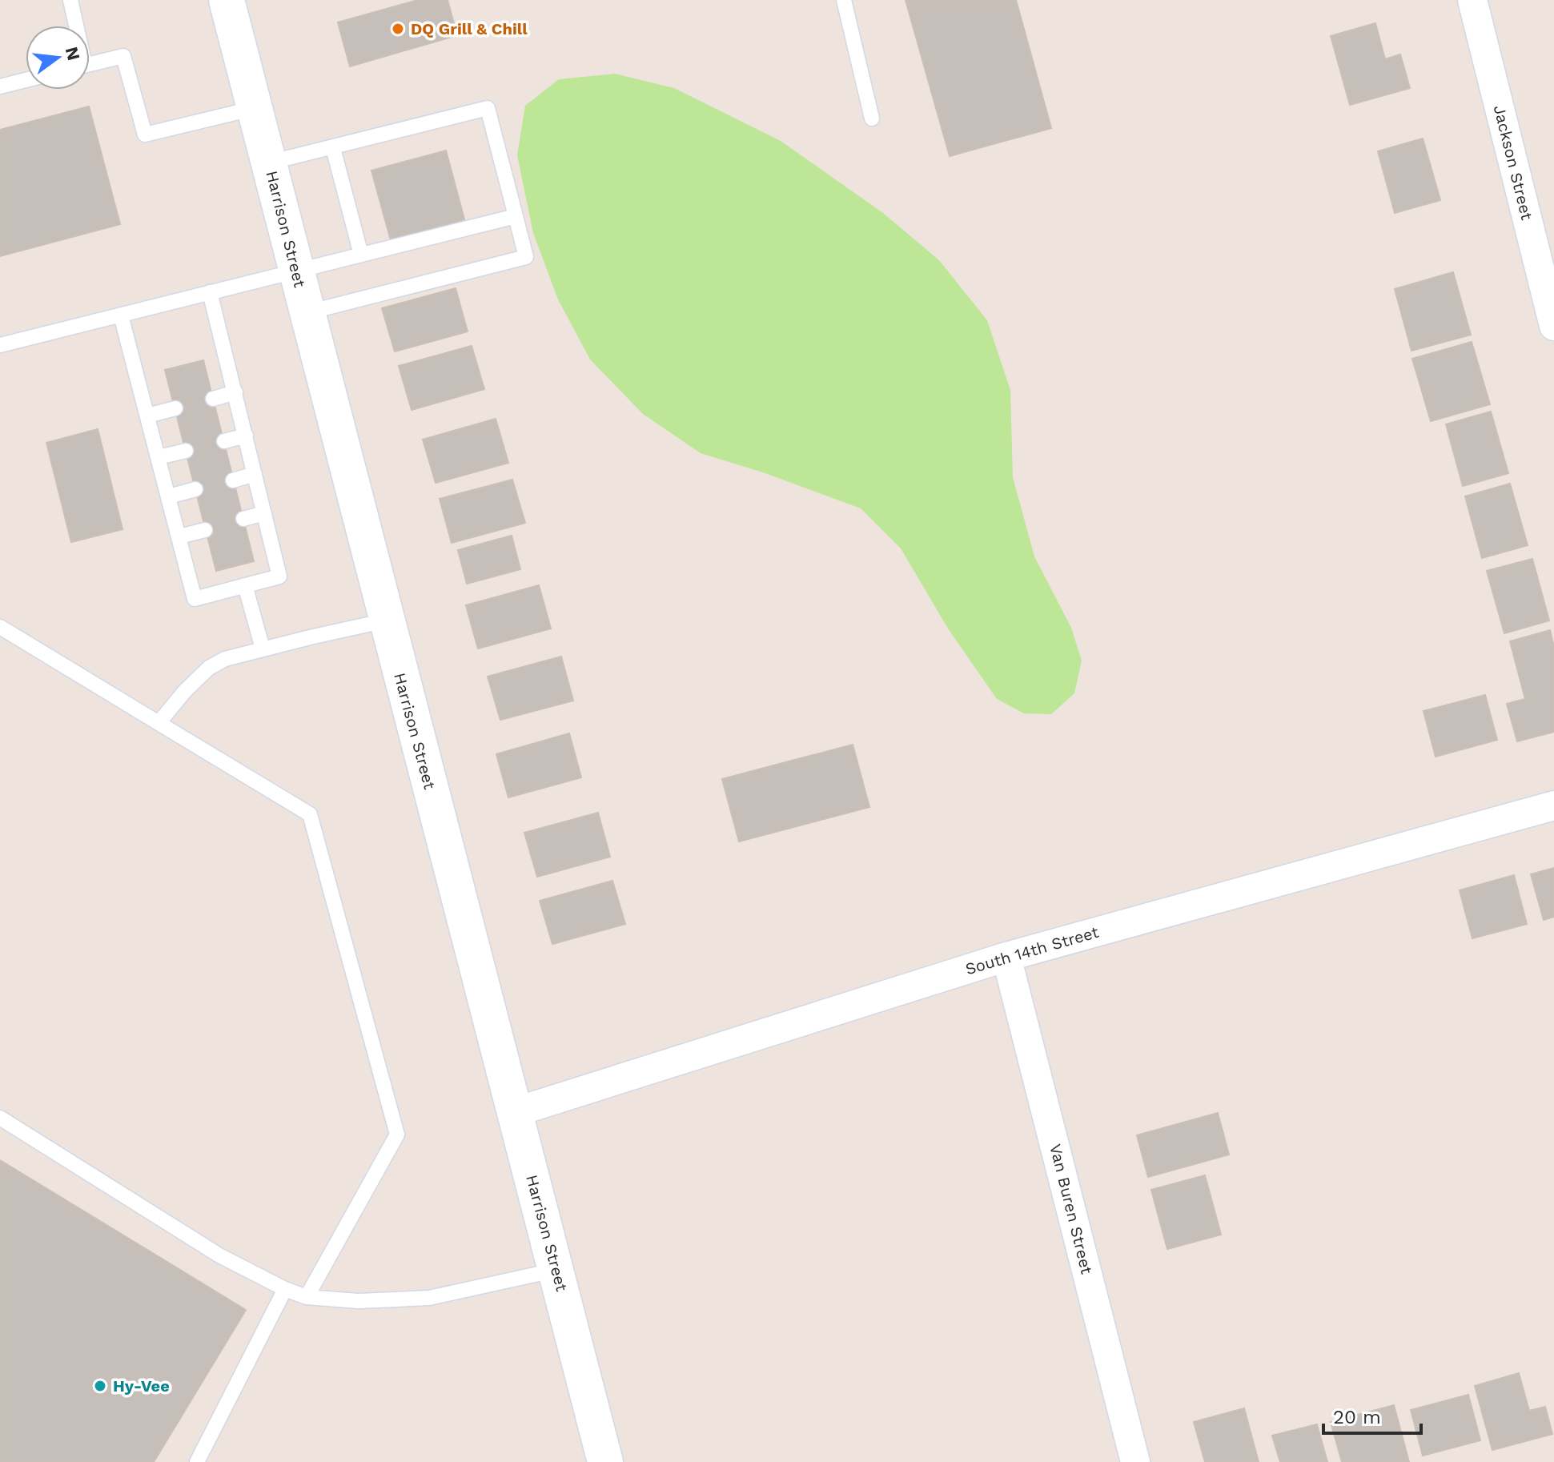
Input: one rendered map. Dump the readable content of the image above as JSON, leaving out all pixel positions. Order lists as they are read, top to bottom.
{
  "streets": {
    "street": [
      "Jackson Street",
      "Harrison Street",
      "South 14th Street",
      "Van Buren Street"
    ]
  },
  "crossings": [
    ["Harrison Street", "South 14th Street"],
    ["South 14th Street", "Van Buren Street"]
  ],
  "places": ["DQ Grill & Chill", "Hy-Vee"],
  "scale_bar": "20 m",
  "north": "right"
}
